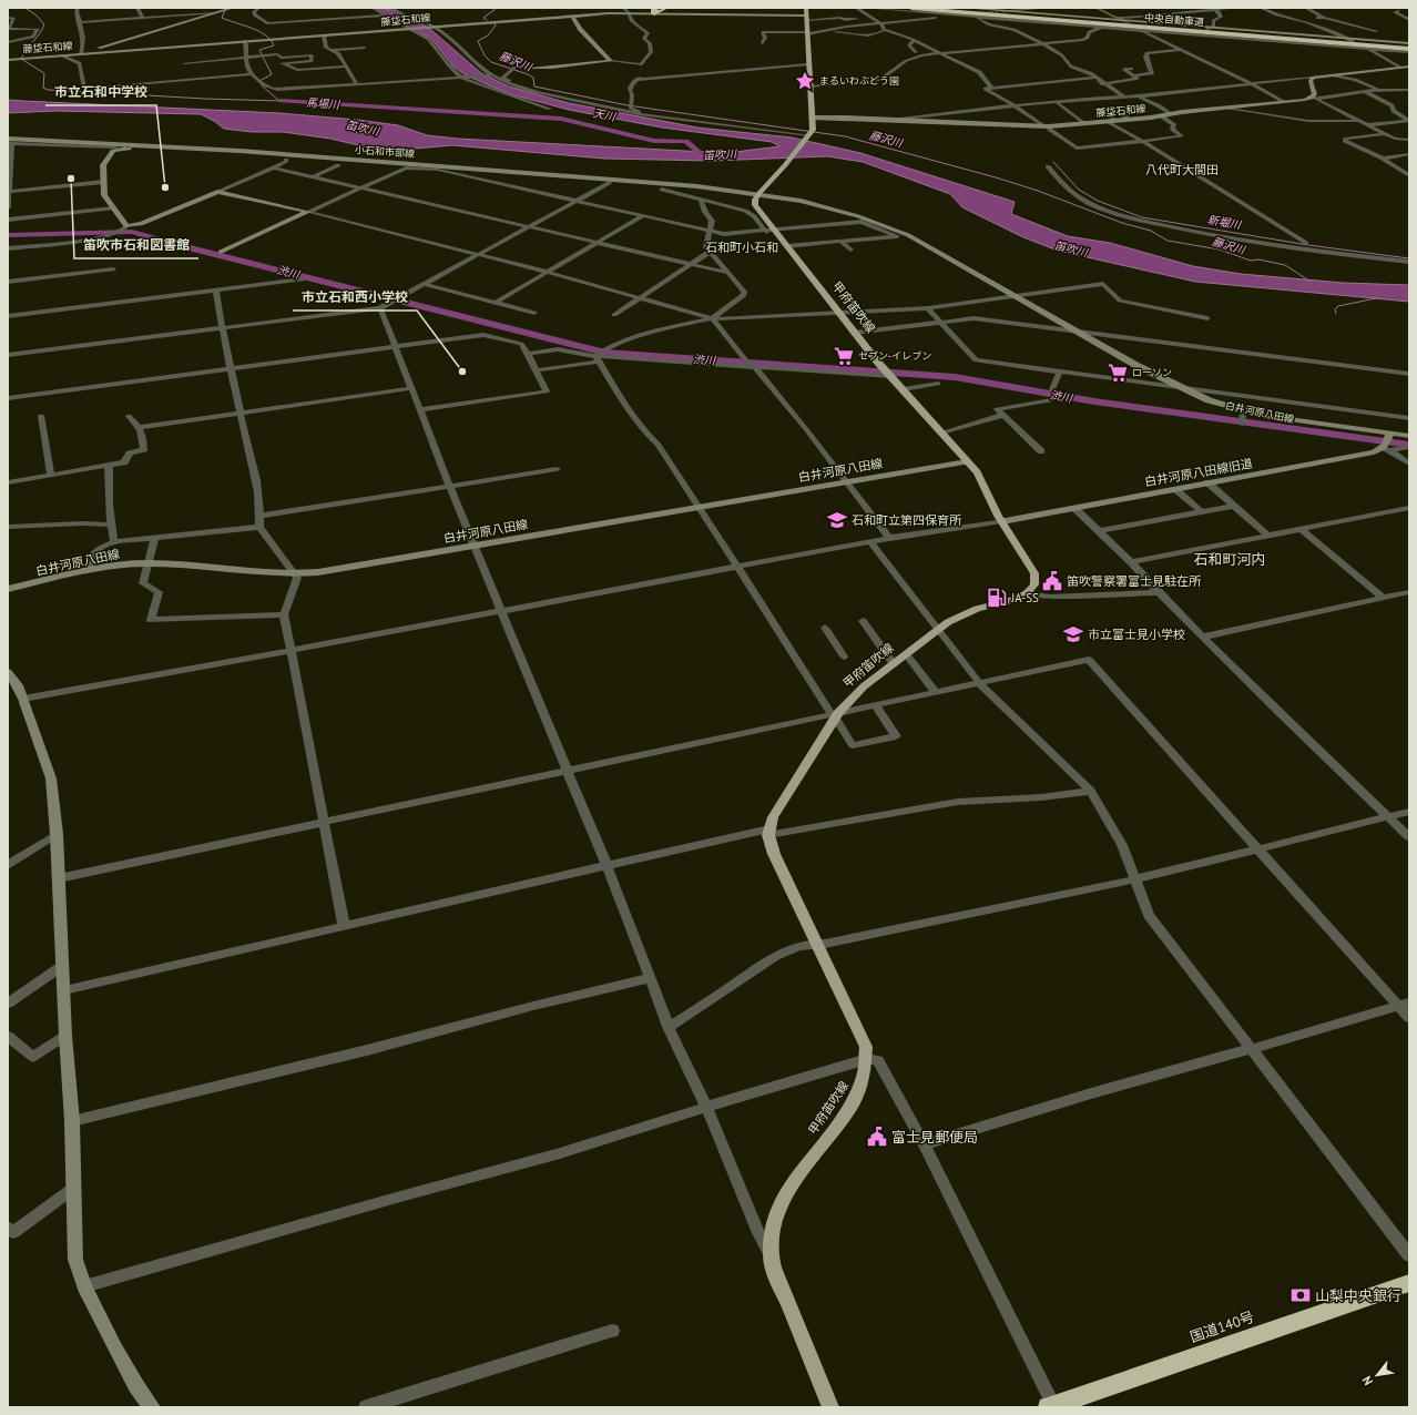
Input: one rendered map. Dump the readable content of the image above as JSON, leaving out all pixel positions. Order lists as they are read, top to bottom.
{
  "streets": {
    "highway": ["中央自動車道", "国道140号"],
    "main road": [
      "藤垈石和線",
      "小石和市部線",
      "甲府笛吹線",
      "白井河原八田線",
      "白井河原八田線旧道"
    ]
  },
  "crossings": [
    ["小石和市部線", "甲府笛吹線"],
    ["小石和市部線", "白井河原八田線"],
    ["甲府笛吹線", "白井河原八田線"],
    ["甲府笛吹線", "白井河原八田線旧道"],
    ["白井河原八田線", "白井河原八田線旧道"]
  ],
  "districts": ["八代町大間田", "石和町小石和", "石和町河内"],
  "water": [
    "藤沢川",
    "馬場川",
    "天川",
    "笛吹川",
    "新堀川",
    "渋川"
  ],
  "places": {
    "place": ["まるいわぶどう園"],
    "other": ["笛吹市石和図書館", "市立石和中学校", "市立石和西小学校"],
    "supermarket": ["セブン-イレブン", "ローソン"],
    "school or university": ["石和町立第四保育所", "市立富士見小学校"],
    "public building": ["笛吹警察署富士見駐在所", "富士見郵便局"],
    "fuel station": ["JA-SS"],
    "bank": ["山梨中央銀行"]
  },
  "north": "bottom left"
}
